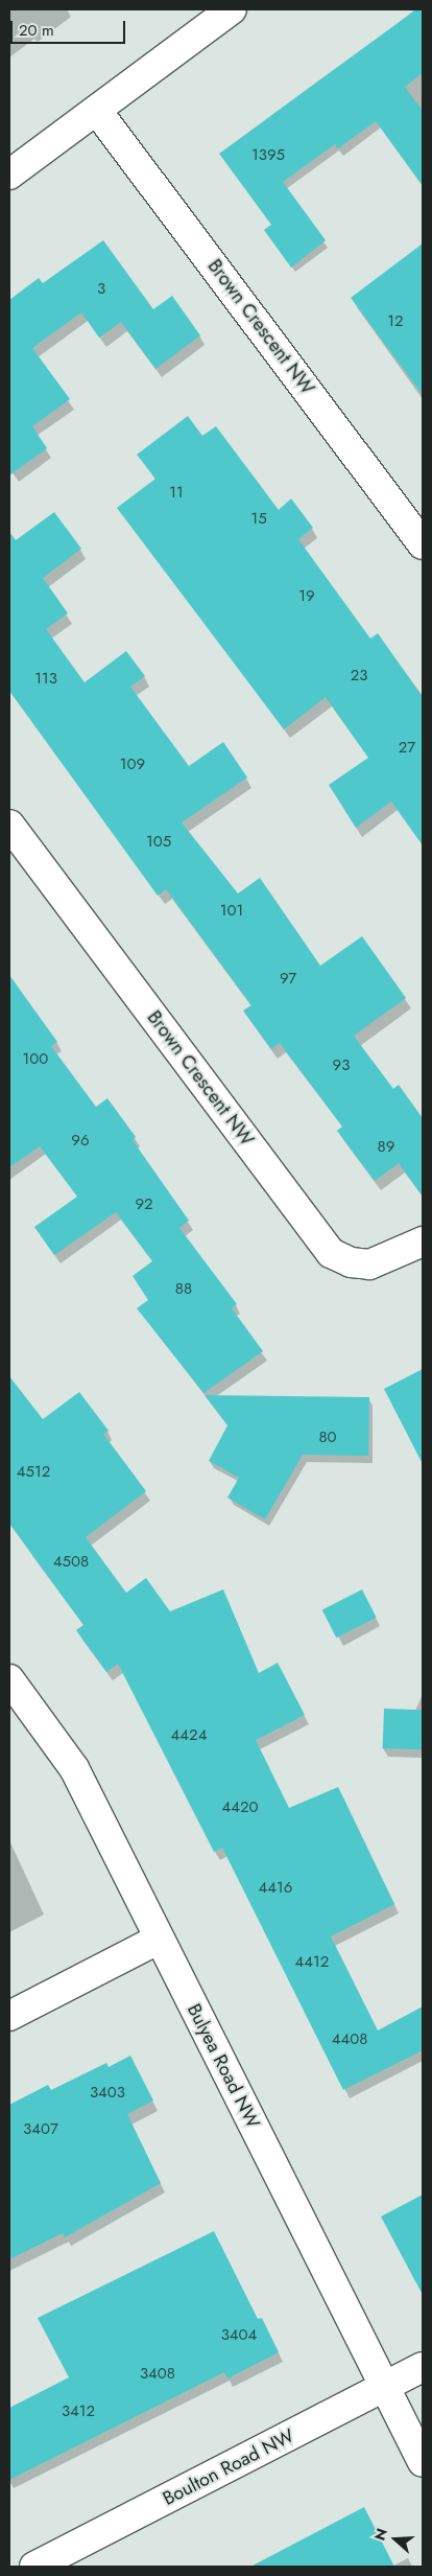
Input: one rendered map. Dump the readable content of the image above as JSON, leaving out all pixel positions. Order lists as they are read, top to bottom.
{
  "streets": {
    "street": ["Brown Crescent NW", "Bulyea Road NW", "Boulton Road NW"]
  },
  "crossings": [
    ["Bulyea Road NW", "Boulton Road NW"]
  ],
  "house_numbers": [
    "1395",
    "3",
    "12",
    "11",
    "15",
    "19",
    "23",
    "113",
    "27",
    "109",
    "105",
    "101",
    "97",
    "100",
    "93",
    "96",
    "89",
    "92",
    "88",
    "80",
    "4512",
    "4508",
    "4424",
    "4420",
    "4416",
    "4412",
    "4408",
    "3403",
    "3407",
    "3404",
    "3408",
    "3412"
  ],
  "scale_bar": "20 m",
  "north": "left"
}
